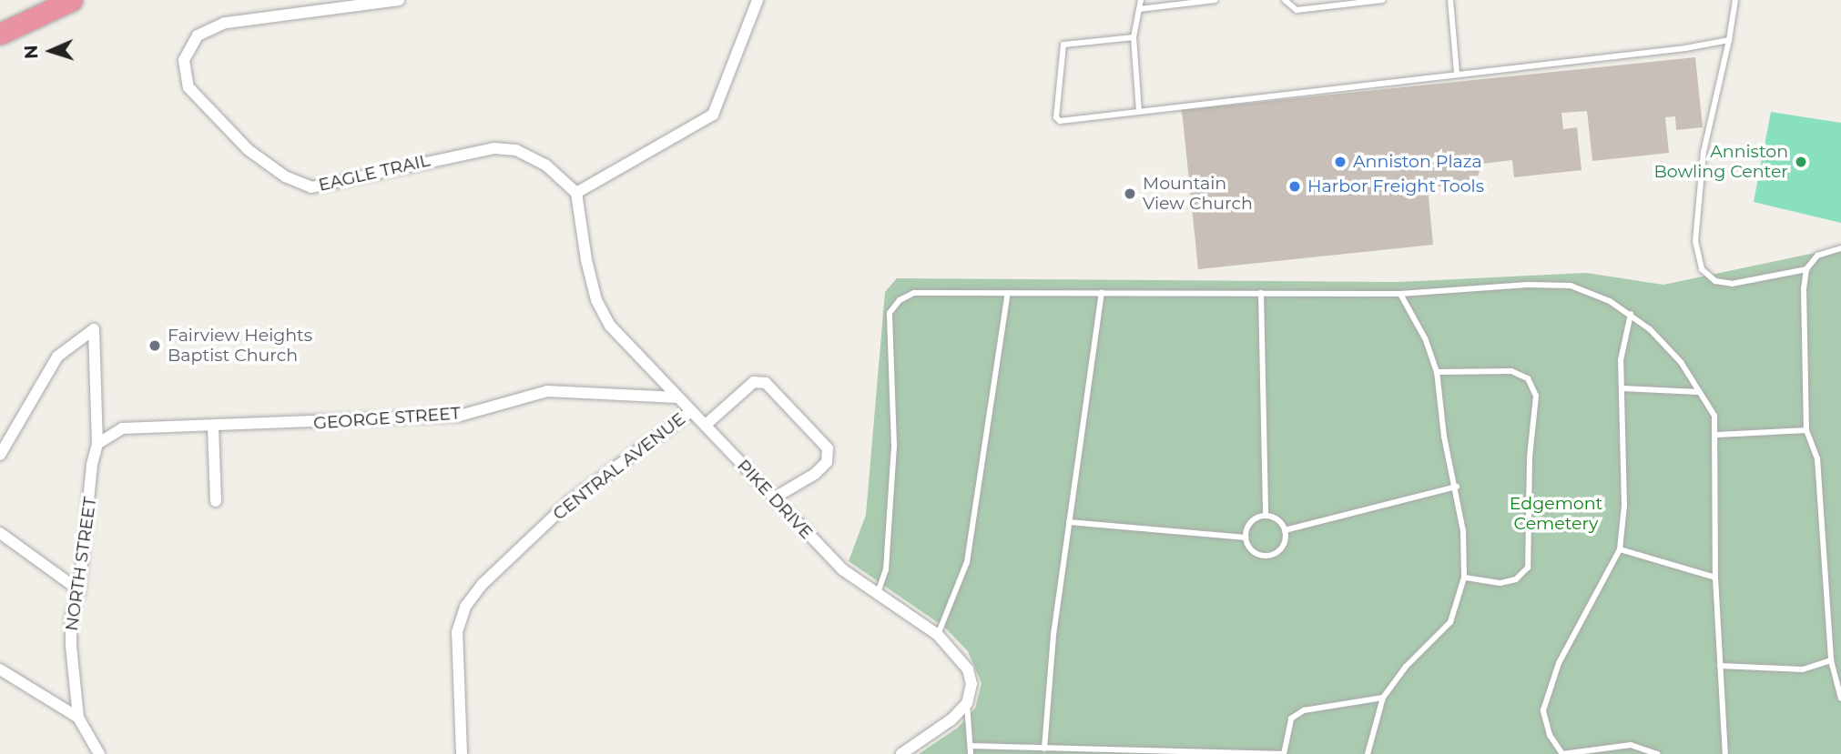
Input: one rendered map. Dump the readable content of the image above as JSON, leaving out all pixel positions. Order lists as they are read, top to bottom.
{
  "streets": {
    "street": [
      "EAGLE TRAIL",
      "GEORGE STREET",
      "CENTRAL AVENUE",
      "PIKE DRIVE",
      "NORTH STREET"
    ]
  },
  "crossings": [
    ["EAGLE TRAIL", "PIKE DRIVE"],
    ["GEORGE STREET", "PIKE DRIVE"],
    ["GEORGE STREET", "NORTH STREET"],
    ["CENTRAL AVENUE", "PIKE DRIVE"]
  ],
  "parks": ["Edgemont Cemetery"],
  "places": [
    "Anniston Plaza",
    "Anniston Bowling Center",
    "Harbor Freight Tools",
    "Mountain View Church",
    "Fairview Heights Baptist Church"
  ],
  "north": "left"
}
